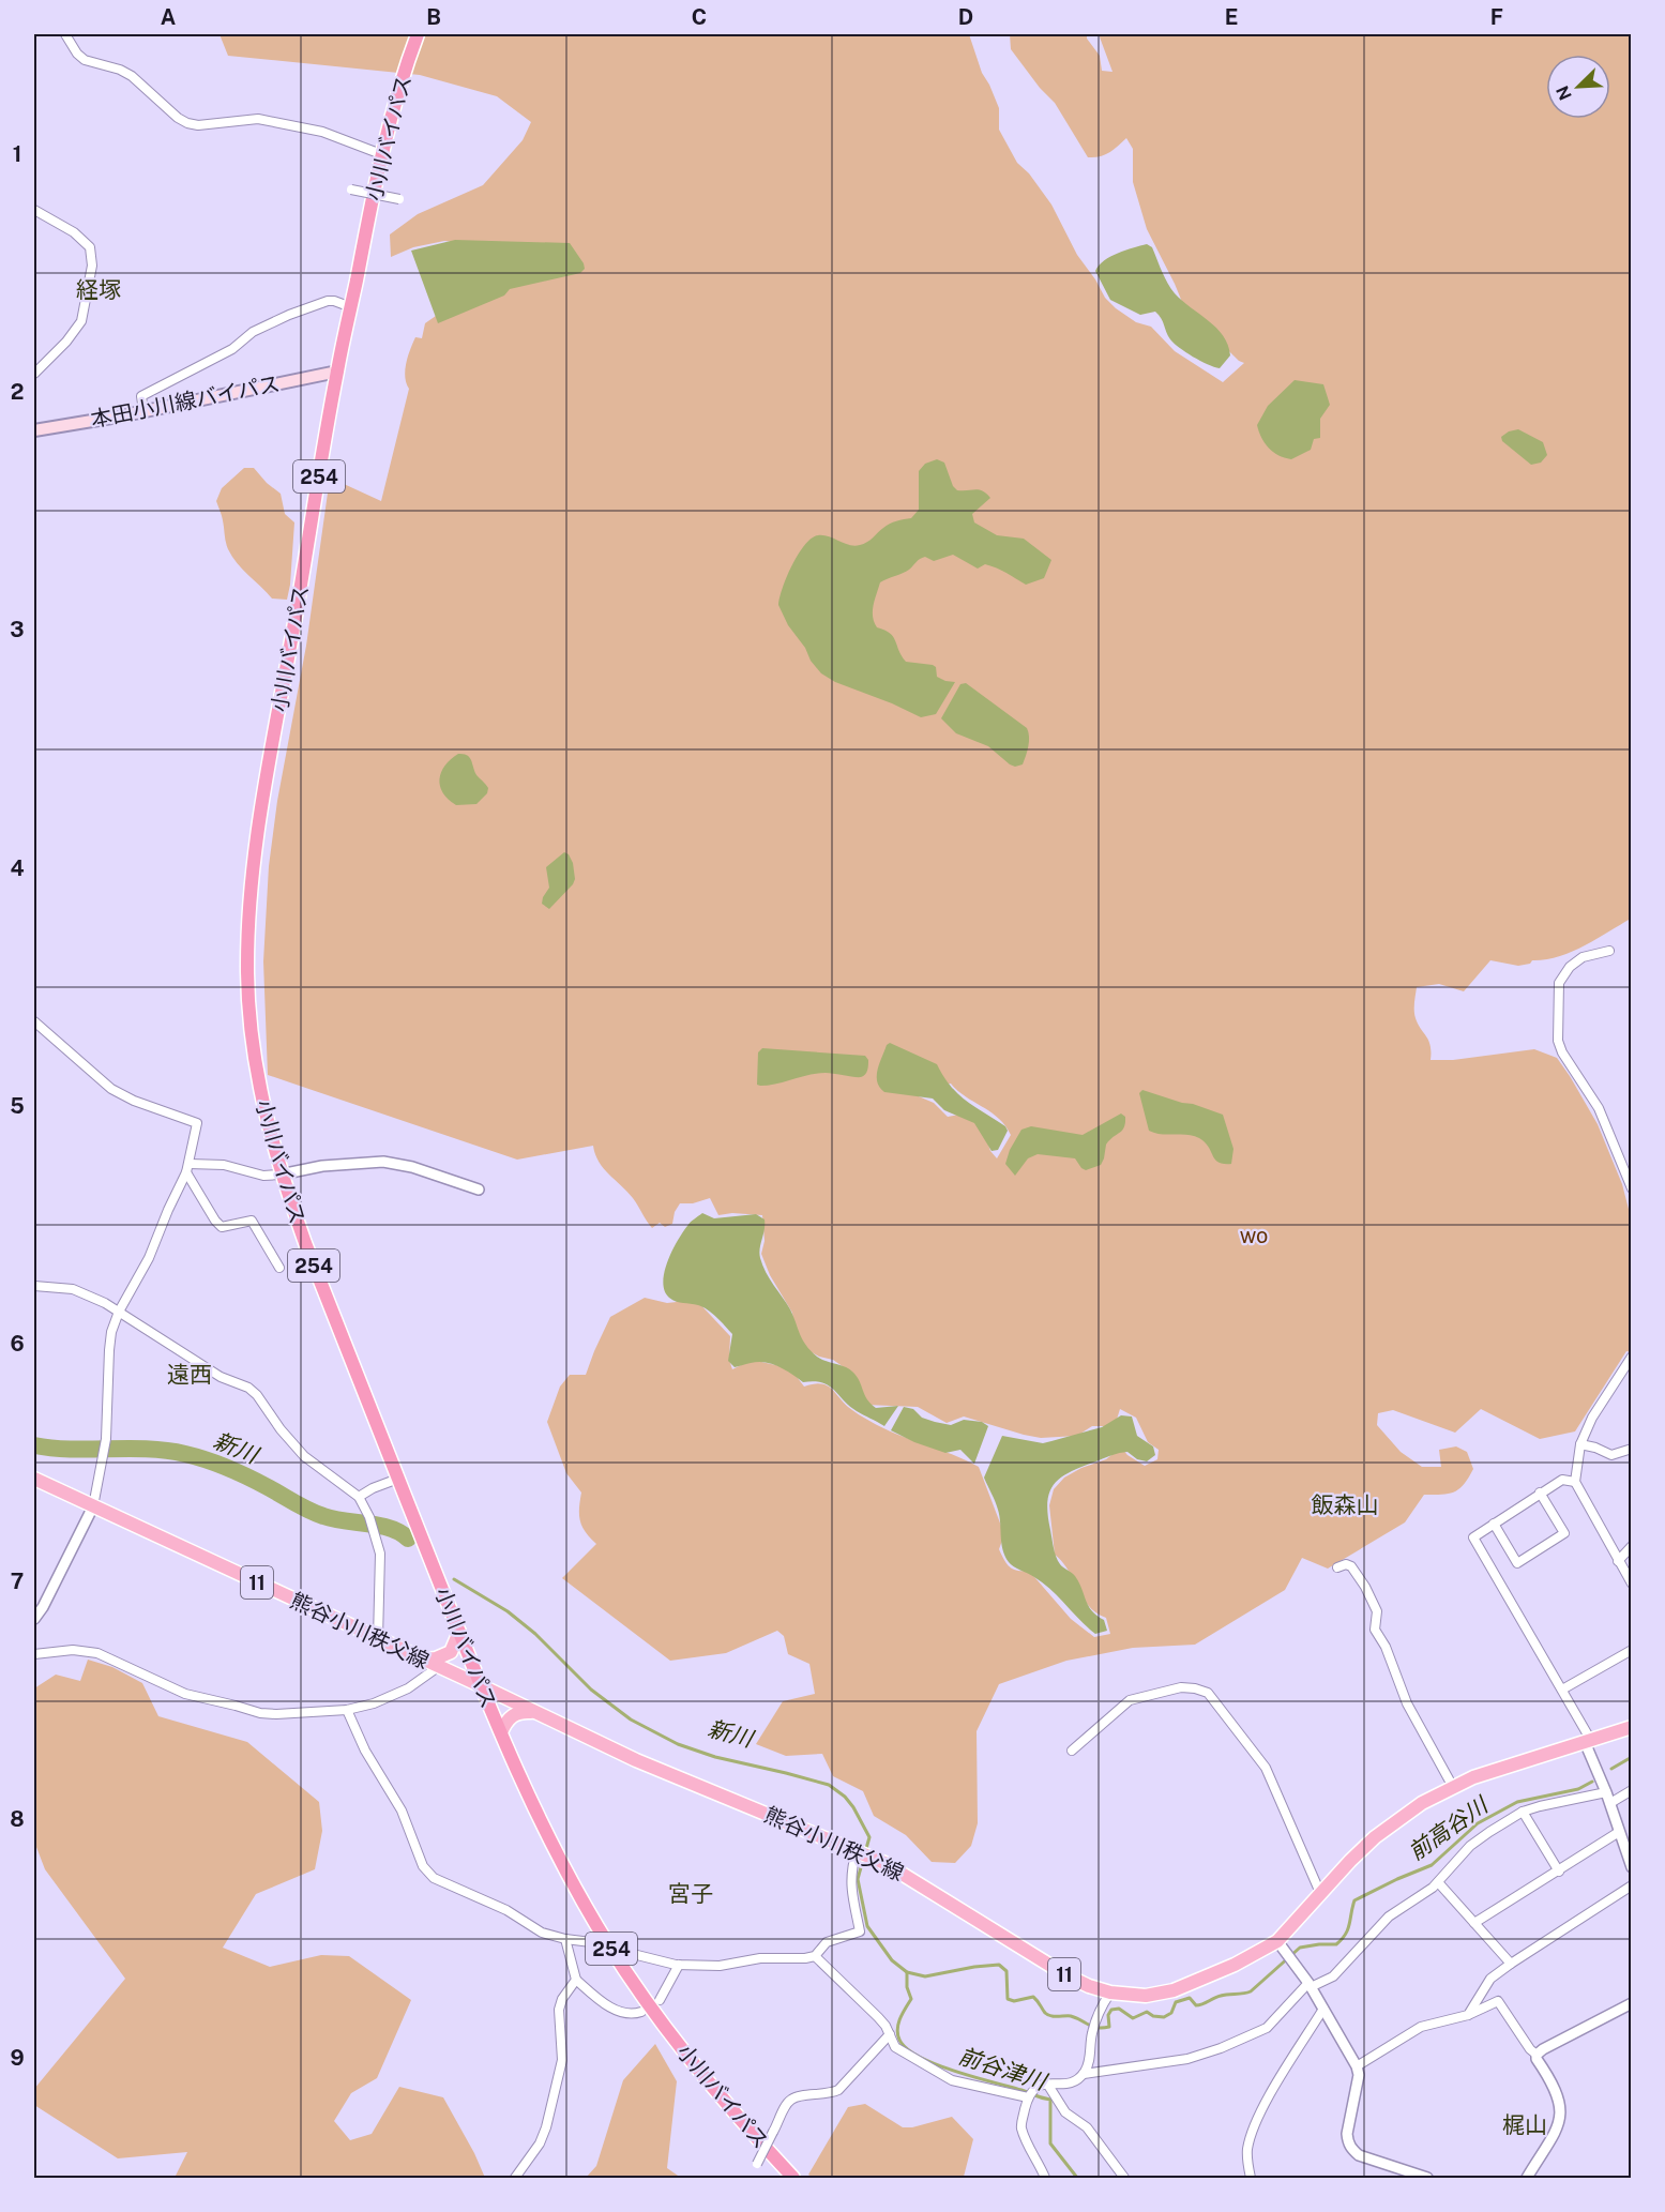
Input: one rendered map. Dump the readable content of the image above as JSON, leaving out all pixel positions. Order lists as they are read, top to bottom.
{
  "streets": {
    "highway": ["小川バイパス", "254"],
    "main road": ["本田小川線バイパス", "11", "熊谷小川秩父線"]
  },
  "crossings": [
    ["小川バイパス", "本田小川線バイパス"],
    ["小川バイパス", "熊谷小川秩父線"]
  ],
  "districts": [
    "経塚",
    "遠西",
    "飯森山",
    "宮子",
    "梶山"
  ],
  "water": ["新川", "前高谷川", "前谷津川"],
  "parks": ["wo"],
  "north": "bottom left",
  "grid": {
    "columns": [
      "A",
      "B",
      "C",
      "D",
      "E",
      "F"
    ],
    "rows": [
      "1",
      "2",
      "3",
      "4",
      "5",
      "6",
      "7",
      "8",
      "9"
    ]
  }
}
